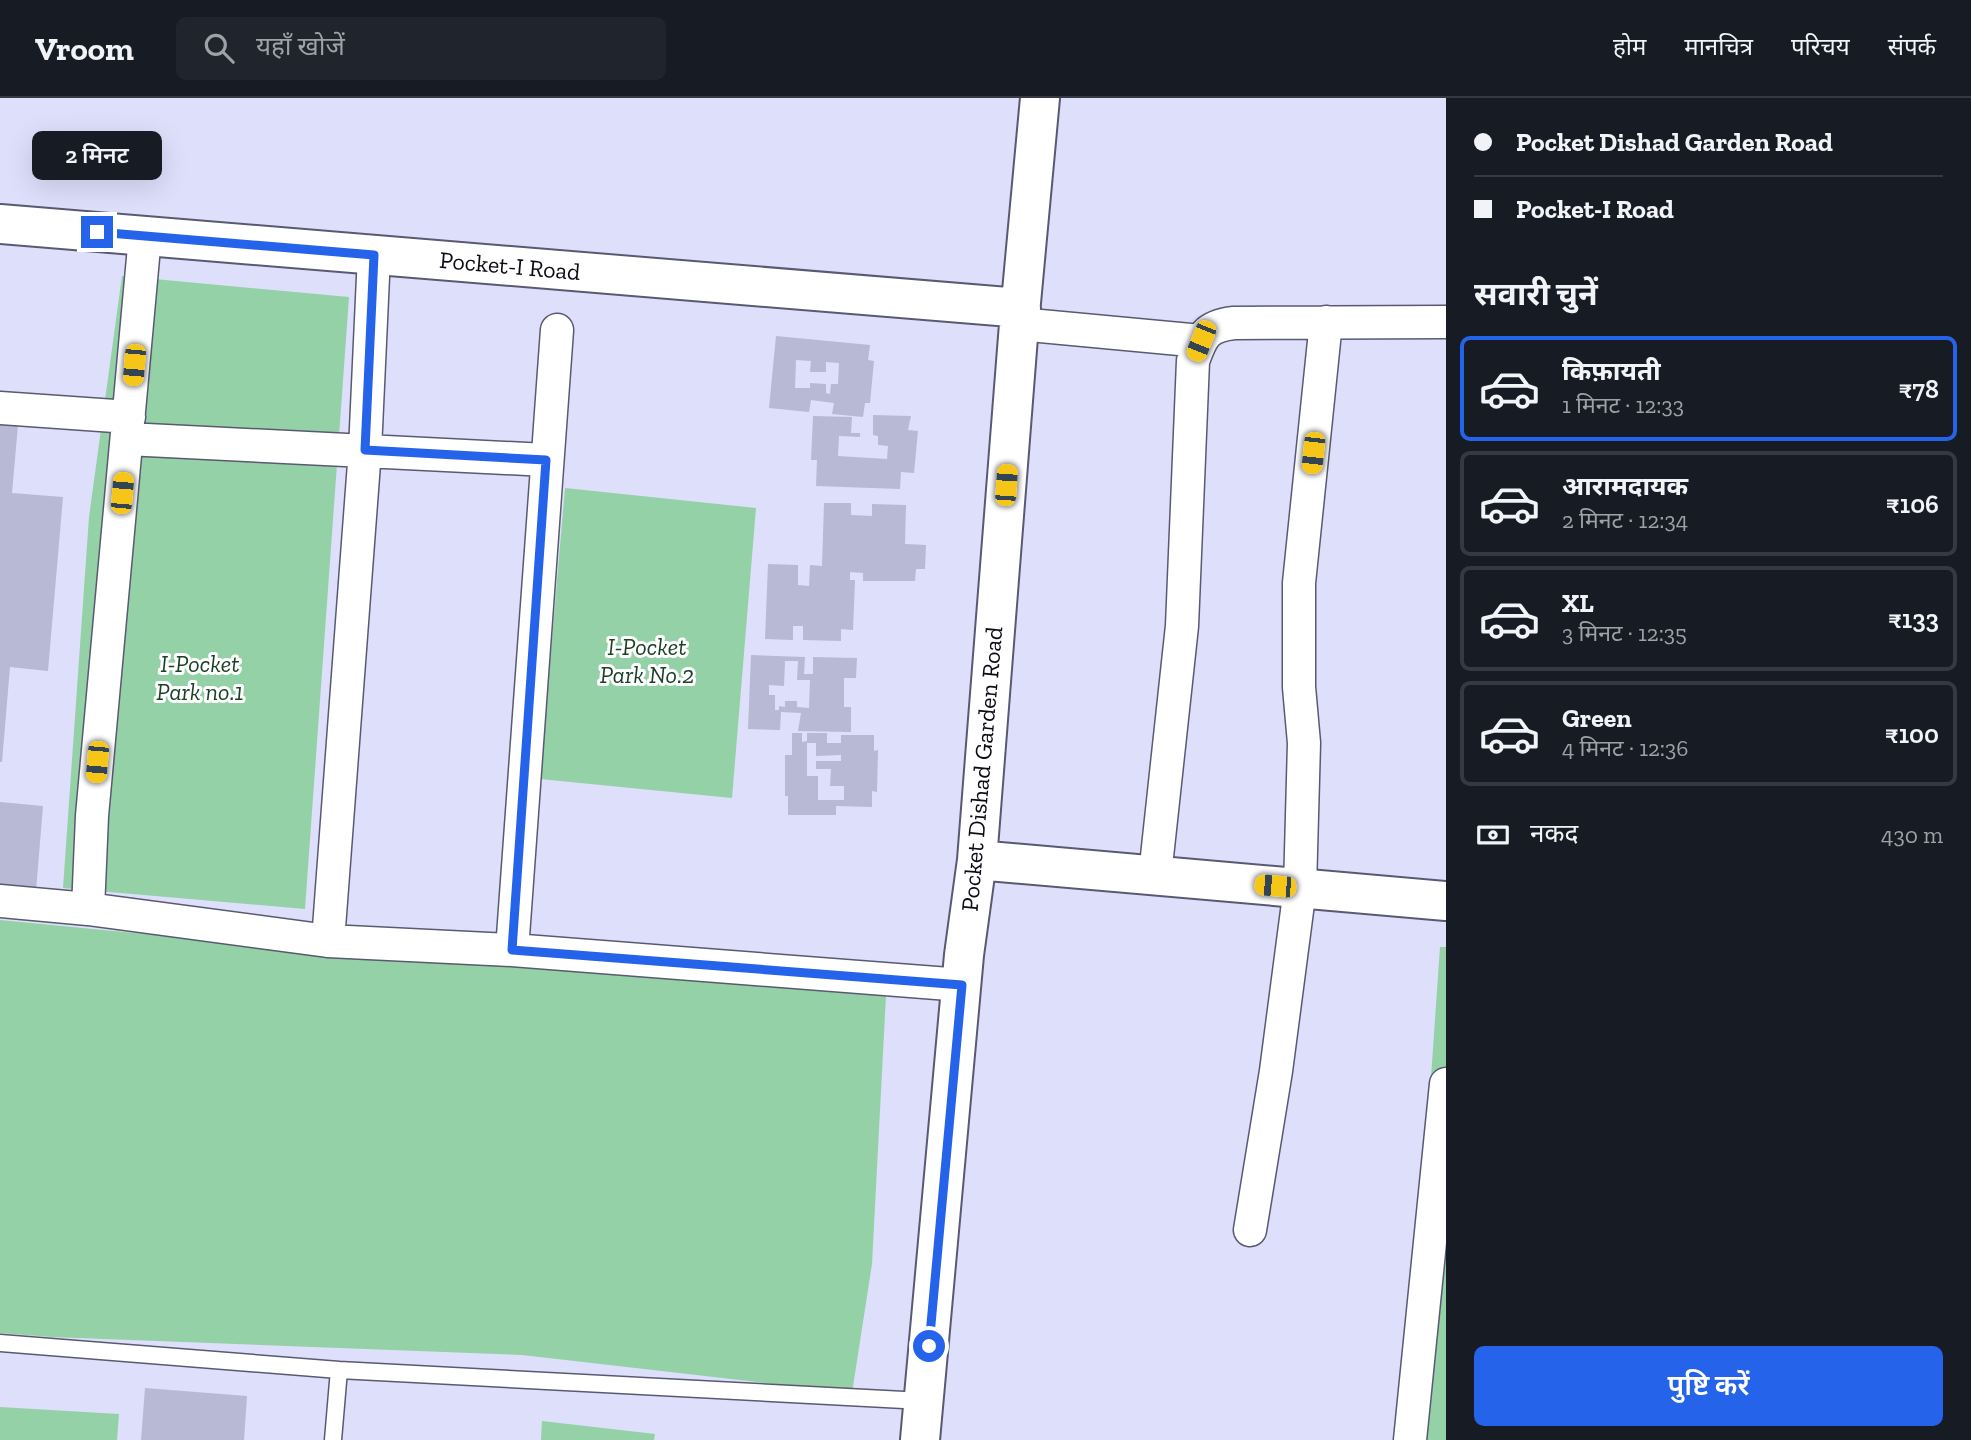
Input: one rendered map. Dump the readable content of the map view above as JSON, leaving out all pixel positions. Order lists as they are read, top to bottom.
{
  "streets": {
    "street": ["Pocket-I Road", "Pocket Dishad Garden Road"]
  },
  "crossings": [
    ["Pocket-I Road", "Pocket Dishad Garden Road"]
  ],
  "parks": ["I-Pocket Park No.2", "I-Pocket Park no.1"],
  "page": {
    "header": "Vroom",
    "search": "यहाँ खोजें",
    "nav": [
      "होम",
      "मानचित्र",
      "परिचय",
      "संपर्क"
    ],
    "banner": ["Pocket Dishad Garden Road", "Pocket-I Road"],
    "bubble": "2 मिनट",
    "heading": "सवारी चुनें",
    "list": [
      {
        "name": "किफ़ायती",
        "note": "1 मिनट · 12:33",
        "value": "₹78"
      },
      {
        "name": "आरामदायक",
        "note": "2 मिनट · 12:34",
        "value": "₹106"
      },
      {
        "name": "XL",
        "note": "3 मिनट · 12:35",
        "value": "₹133"
      },
      {
        "name": "Green",
        "note": "4 मिनट · 12:36",
        "value": "₹100"
      }
    ],
    "pay": ["नकद", "430 m"],
    "buttons": "पुष्टि करें"
  }
}
